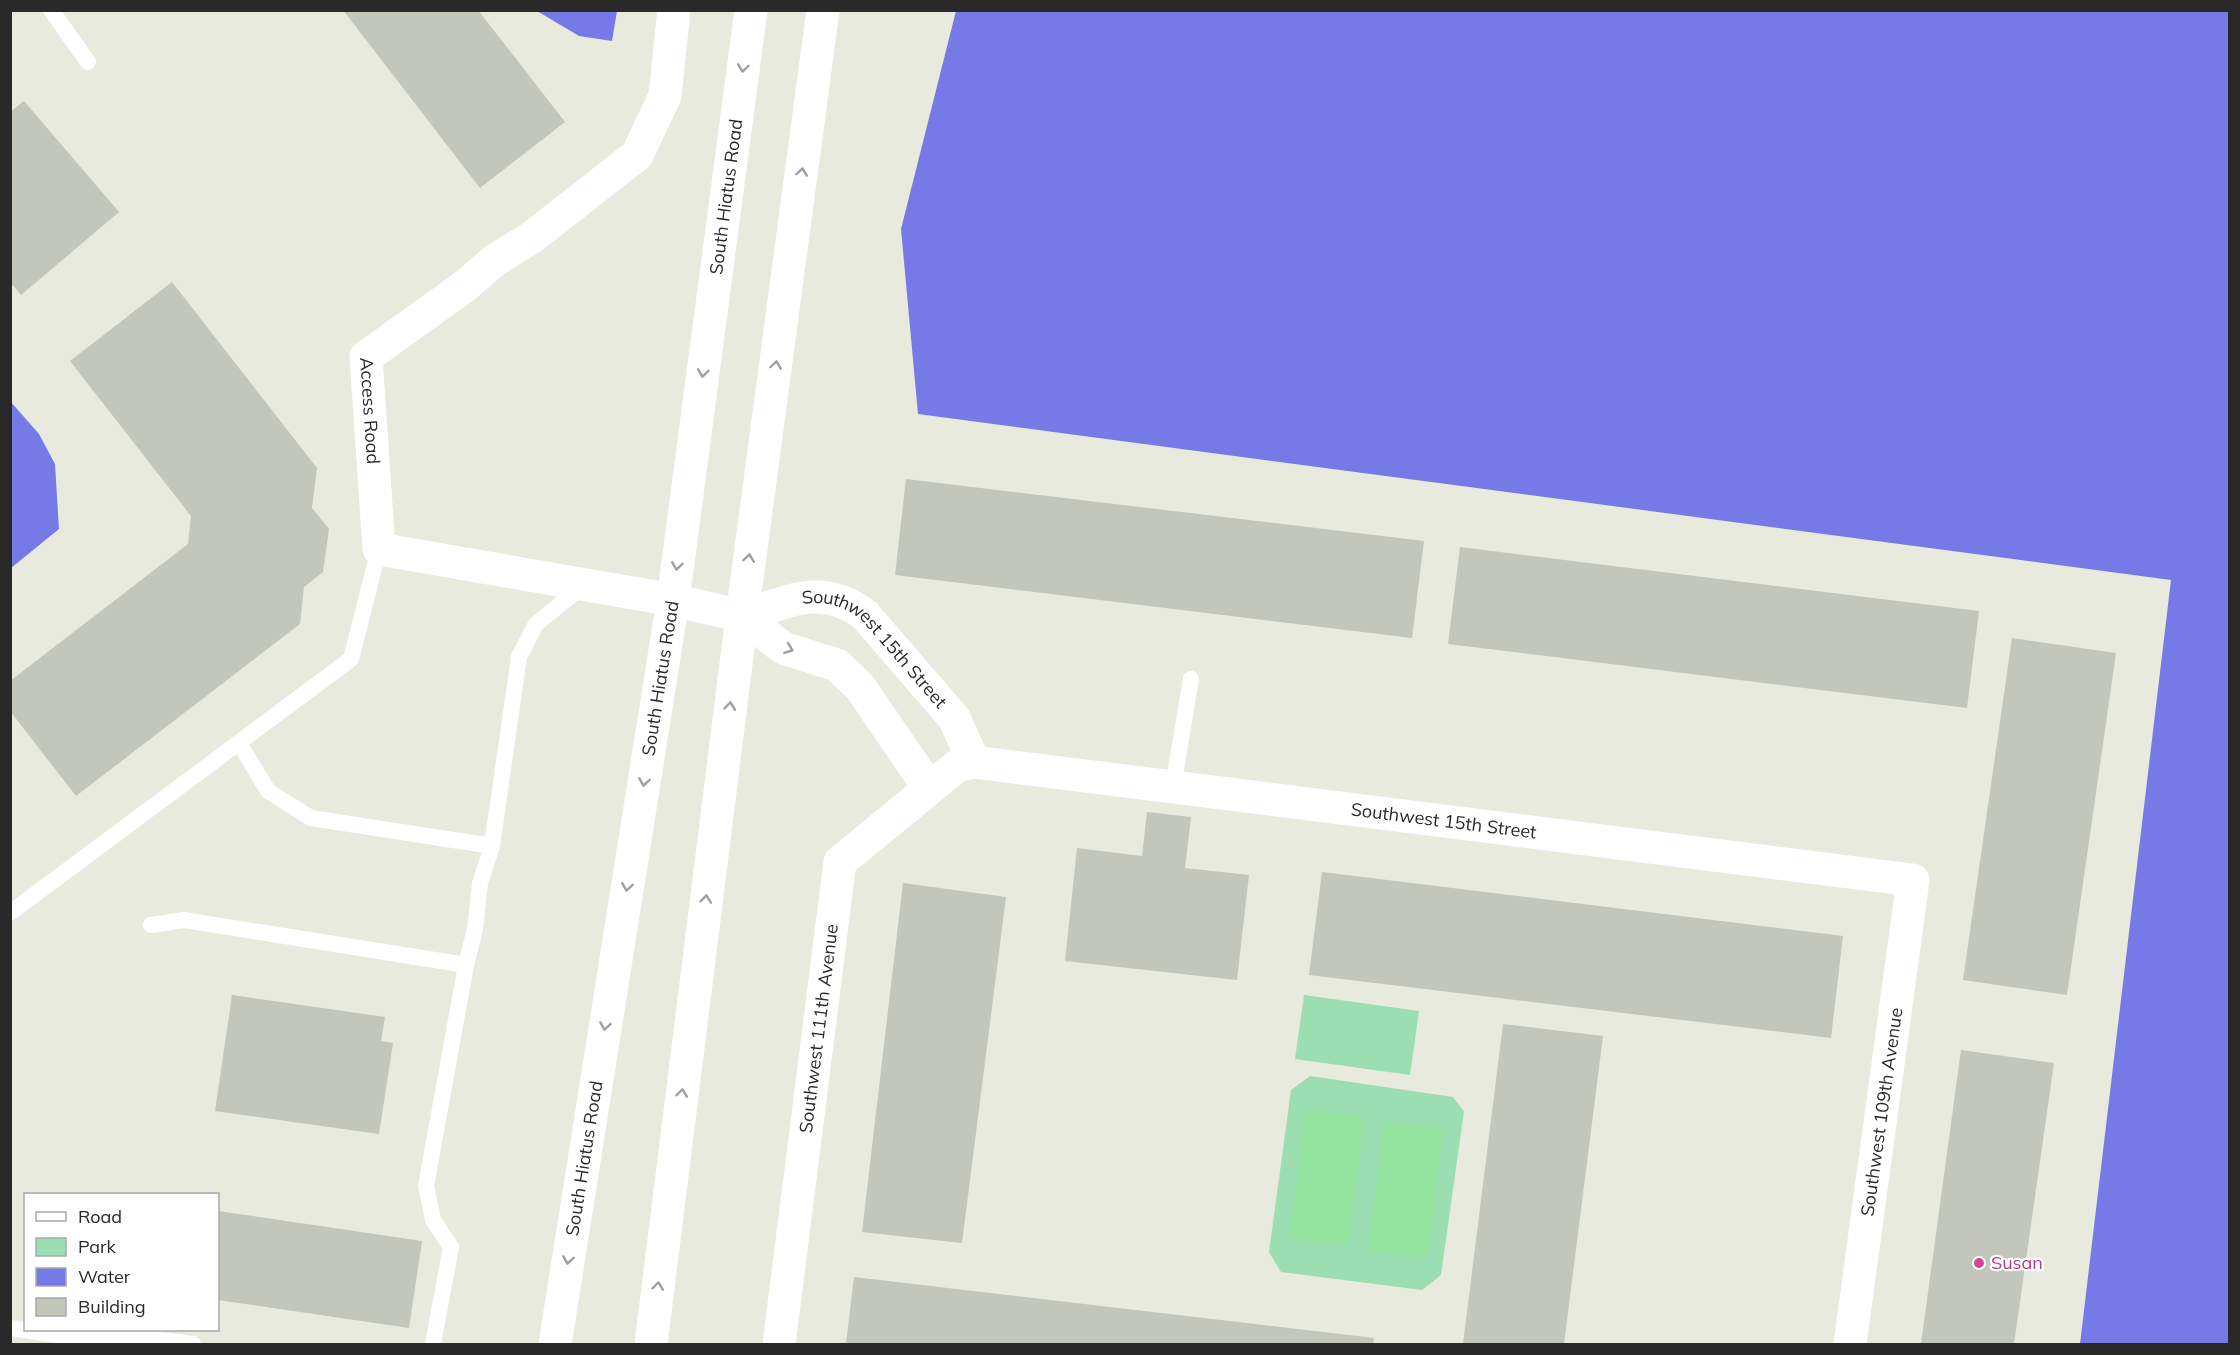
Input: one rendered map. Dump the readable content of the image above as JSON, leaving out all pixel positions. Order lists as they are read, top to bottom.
{
  "streets": {
    "street": [
      "South Hiatus Road",
      "Access Road",
      "Southwest 15th Street",
      "Southwest 111th Avenue",
      "Southwest 109th Avenue"
    ]
  },
  "crossings": [
    ["South Hiatus Road", "Southwest 15th Street"],
    ["Southwest 15th Street", "Southwest 111th Avenue"],
    ["Southwest 15th Street", "Southwest 109th Avenue"]
  ],
  "places": ["Susan"],
  "legend": [
    "Road",
    "Park",
    "Water",
    "Building"
  ]
}
